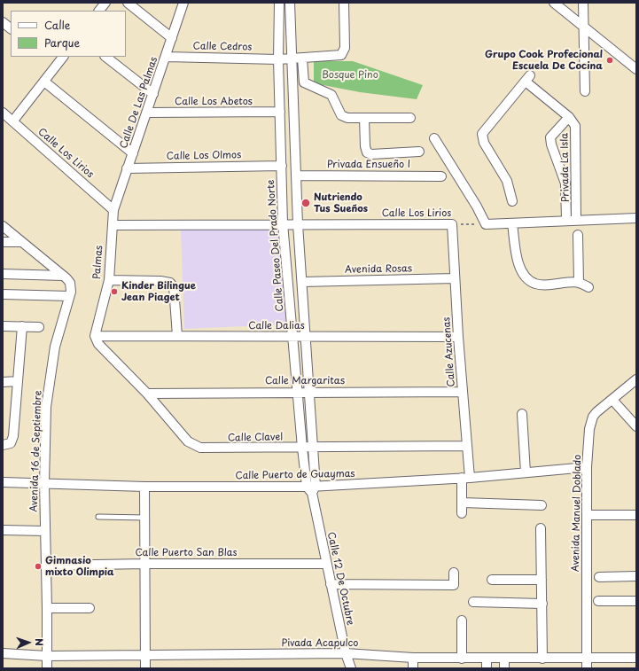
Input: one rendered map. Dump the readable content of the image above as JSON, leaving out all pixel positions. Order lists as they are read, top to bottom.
{
  "streets": {
    "street": [
      "Calle Cedros",
      "Calle Los Abetos",
      "Calle De Las Palmas",
      "Calle Los Lirios",
      "Calle Los Olmos",
      "Privada Ensueño I",
      "Privada La Isla",
      "Calle Paseo Del Prado Norte",
      "Palmas",
      "Avenida Rosas",
      "Calle Dalias",
      "Calle Azucenas",
      "Calle Margaritas",
      "Calle Clavel",
      "Avenida 16 de Septiembre",
      "Calle Puerto de Guaymas",
      "Avenida Manuel Doblado",
      "Calle Puerto San Blas",
      "Calle 12 De Octubre",
      "Pivada Acapulco"
    ]
  },
  "crossings": [
    ["Calle Cedros", "Calle De Las Palmas"],
    ["Calle Cedros", "Calle Paseo Del Prado Norte"],
    ["Calle Los Abetos", "Calle De Las Palmas"],
    ["Calle Los Abetos", "Calle Paseo Del Prado Norte"],
    ["Calle De Las Palmas", "Calle Los Lirios"],
    ["Calle De Las Palmas", "Calle Los Olmos"],
    ["Calle De Las Palmas", "Palmas"],
    ["Calle Los Lirios", "Calle Paseo Del Prado Norte"],
    ["Calle Los Lirios", "Palmas"],
    ["Calle Los Lirios", "Calle Azucenas"],
    ["Calle Los Olmos", "Calle Paseo Del Prado Norte"],
    ["Calle Paseo Del Prado Norte", "Calle Dalias"],
    ["Calle Paseo Del Prado Norte", "Calle Margaritas"],
    ["Calle Paseo Del Prado Norte", "Calle Clavel"],
    ["Calle Paseo Del Prado Norte", "Calle Puerto de Guaymas"],
    ["Calle Paseo Del Prado Norte", "Calle 12 De Octubre"],
    ["Palmas", "Calle Dalias"],
    ["Palmas", "Calle Clavel"],
    ["Avenida Rosas", "Calle Azucenas"],
    ["Calle Dalias", "Calle Azucenas"],
    ["Calle Dalias", "Calle Clavel"],
    ["Calle Azucenas", "Calle Margaritas"],
    ["Calle Azucenas", "Calle Clavel"],
    ["Calle Azucenas", "Calle Puerto de Guaymas"],
    ["Calle Margaritas", "Calle Clavel"],
    ["Avenida 16 de Septiembre", "Calle Puerto de Guaymas"],
    ["Avenida 16 de Septiembre", "Calle Puerto San Blas"],
    ["Avenida 16 de Septiembre", "Pivada Acapulco"],
    ["Calle Puerto de Guaymas", "Avenida Manuel Doblado"],
    ["Calle Puerto de Guaymas", "Calle 12 De Octubre"],
    ["Avenida Manuel Doblado", "Pivada Acapulco"],
    ["Calle Puerto San Blas", "Calle 12 De Octubre"],
    ["Calle 12 De Octubre", "Pivada Acapulco"]
  ],
  "parks": ["Bosque Pino"],
  "places": [
    "Grupo Cook Profecional Escuela De Cocina",
    "Nutriendo Tus Sueños",
    "Kinder Bilingue Jean Piaget",
    "Gimnasio mixto Olimpia"
  ],
  "legend": ["Calle", "Parque"],
  "north": "right"
}
